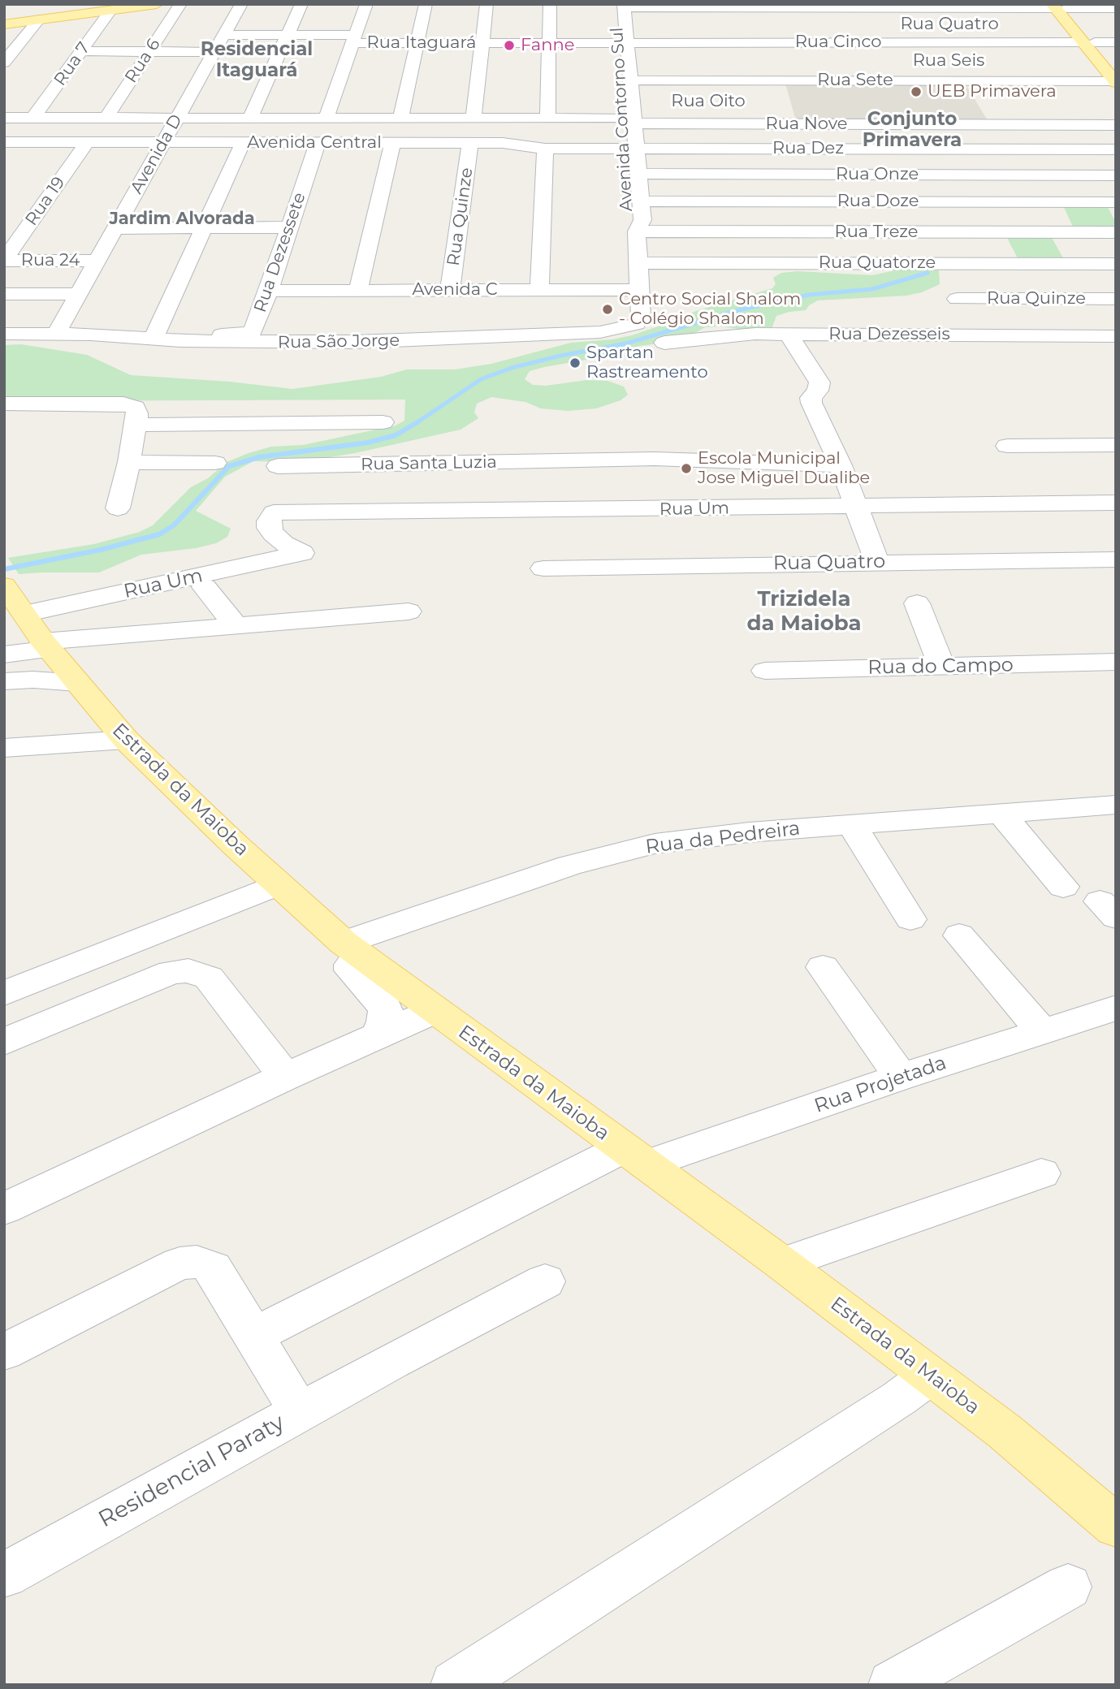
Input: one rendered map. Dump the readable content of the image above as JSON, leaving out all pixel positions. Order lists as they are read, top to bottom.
{
  "streets": {
    "main road": ["Estrada da Maioba"],
    "street": [
      "Rua Quatro",
      "Rua Cinco",
      "Rua Itaguará",
      "Rua 6",
      "Rua 7",
      "Rua Sete",
      "Avenida Contorno Sul",
      "Rua Nove",
      "Avenida Central",
      "Rua Dez",
      "Avenida D",
      "Rua Onze",
      "Rua 19",
      "Rua Doze",
      "Rua Quinze",
      "Rua Treze",
      "Rua Dezessete",
      "Rua 24",
      "Rua Quatorze",
      "Avenida C",
      "Rua Dezesseis",
      "Rua São Jorge",
      "Rua Santa Luzia",
      "Rua Um",
      "Rua do Campo",
      "Rua da Pedreira",
      "Rua Projetada",
      "Residencial Paraty"
    ]
  },
  "crossings": [
    ["Rua Cinco", "Rua Itaguará"],
    ["Rua Cinco", "Avenida Contorno Sul"],
    ["Rua Itaguará", "Avenida Contorno Sul"],
    ["Rua Itaguará", "Avenida D"],
    ["Rua 6", "Avenida Central"],
    ["Rua 7", "Avenida Central"],
    ["Rua Sete", "Avenida Contorno Sul"],
    ["Avenida Contorno Sul", "Rua Nove"],
    ["Avenida Contorno Sul", "Avenida Central"],
    ["Avenida Contorno Sul", "Rua Dez"],
    ["Avenida Contorno Sul", "Rua Onze"],
    ["Avenida Contorno Sul", "Rua Doze"],
    ["Avenida Contorno Sul", "Rua Treze"],
    ["Avenida Contorno Sul", "Rua Quatorze"],
    ["Avenida Contorno Sul", "Avenida C"],
    ["Avenida Contorno Sul", "Rua São Jorge"],
    ["Rua Nove", "Avenida Central"],
    ["Avenida Central", "Rua Dez"],
    ["Avenida Central", "Avenida D"],
    ["Avenida Central", "Rua 19"],
    ["Avenida Central", "Rua Quinze"],
    ["Avenida Central", "Rua Dezessete"],
    ["Avenida D", "Rua 24"],
    ["Avenida D", "Rua São Jorge"],
    ["Rua 19", "Rua 24"],
    ["Rua Quinze", "Avenida C"],
    ["Rua Dezessete", "Avenida C"],
    ["Rua Dezessete", "Rua São Jorge"],
    ["Avenida C", "Rua São Jorge"],
    ["Rua Um", "Estrada da Maioba"],
    ["Estrada da Maioba", "Rua da Pedreira"],
    ["Estrada da Maioba", "Rua Projetada"],
    ["Rua Projetada", "Residencial Paraty"]
  ],
  "districts": [
    "Residencial Itaguará",
    "Conjunto Primavera",
    "Jardim Alvorada",
    "Trizidela da Maioba"
  ],
  "places": [
    "Fanne",
    "UEB Primavera",
    "Centro Social Shalom - Colégio Shalom",
    "Spartan Rastreamento",
    "Escola Municipal Jose Miguel Dualibe"
  ]
}
